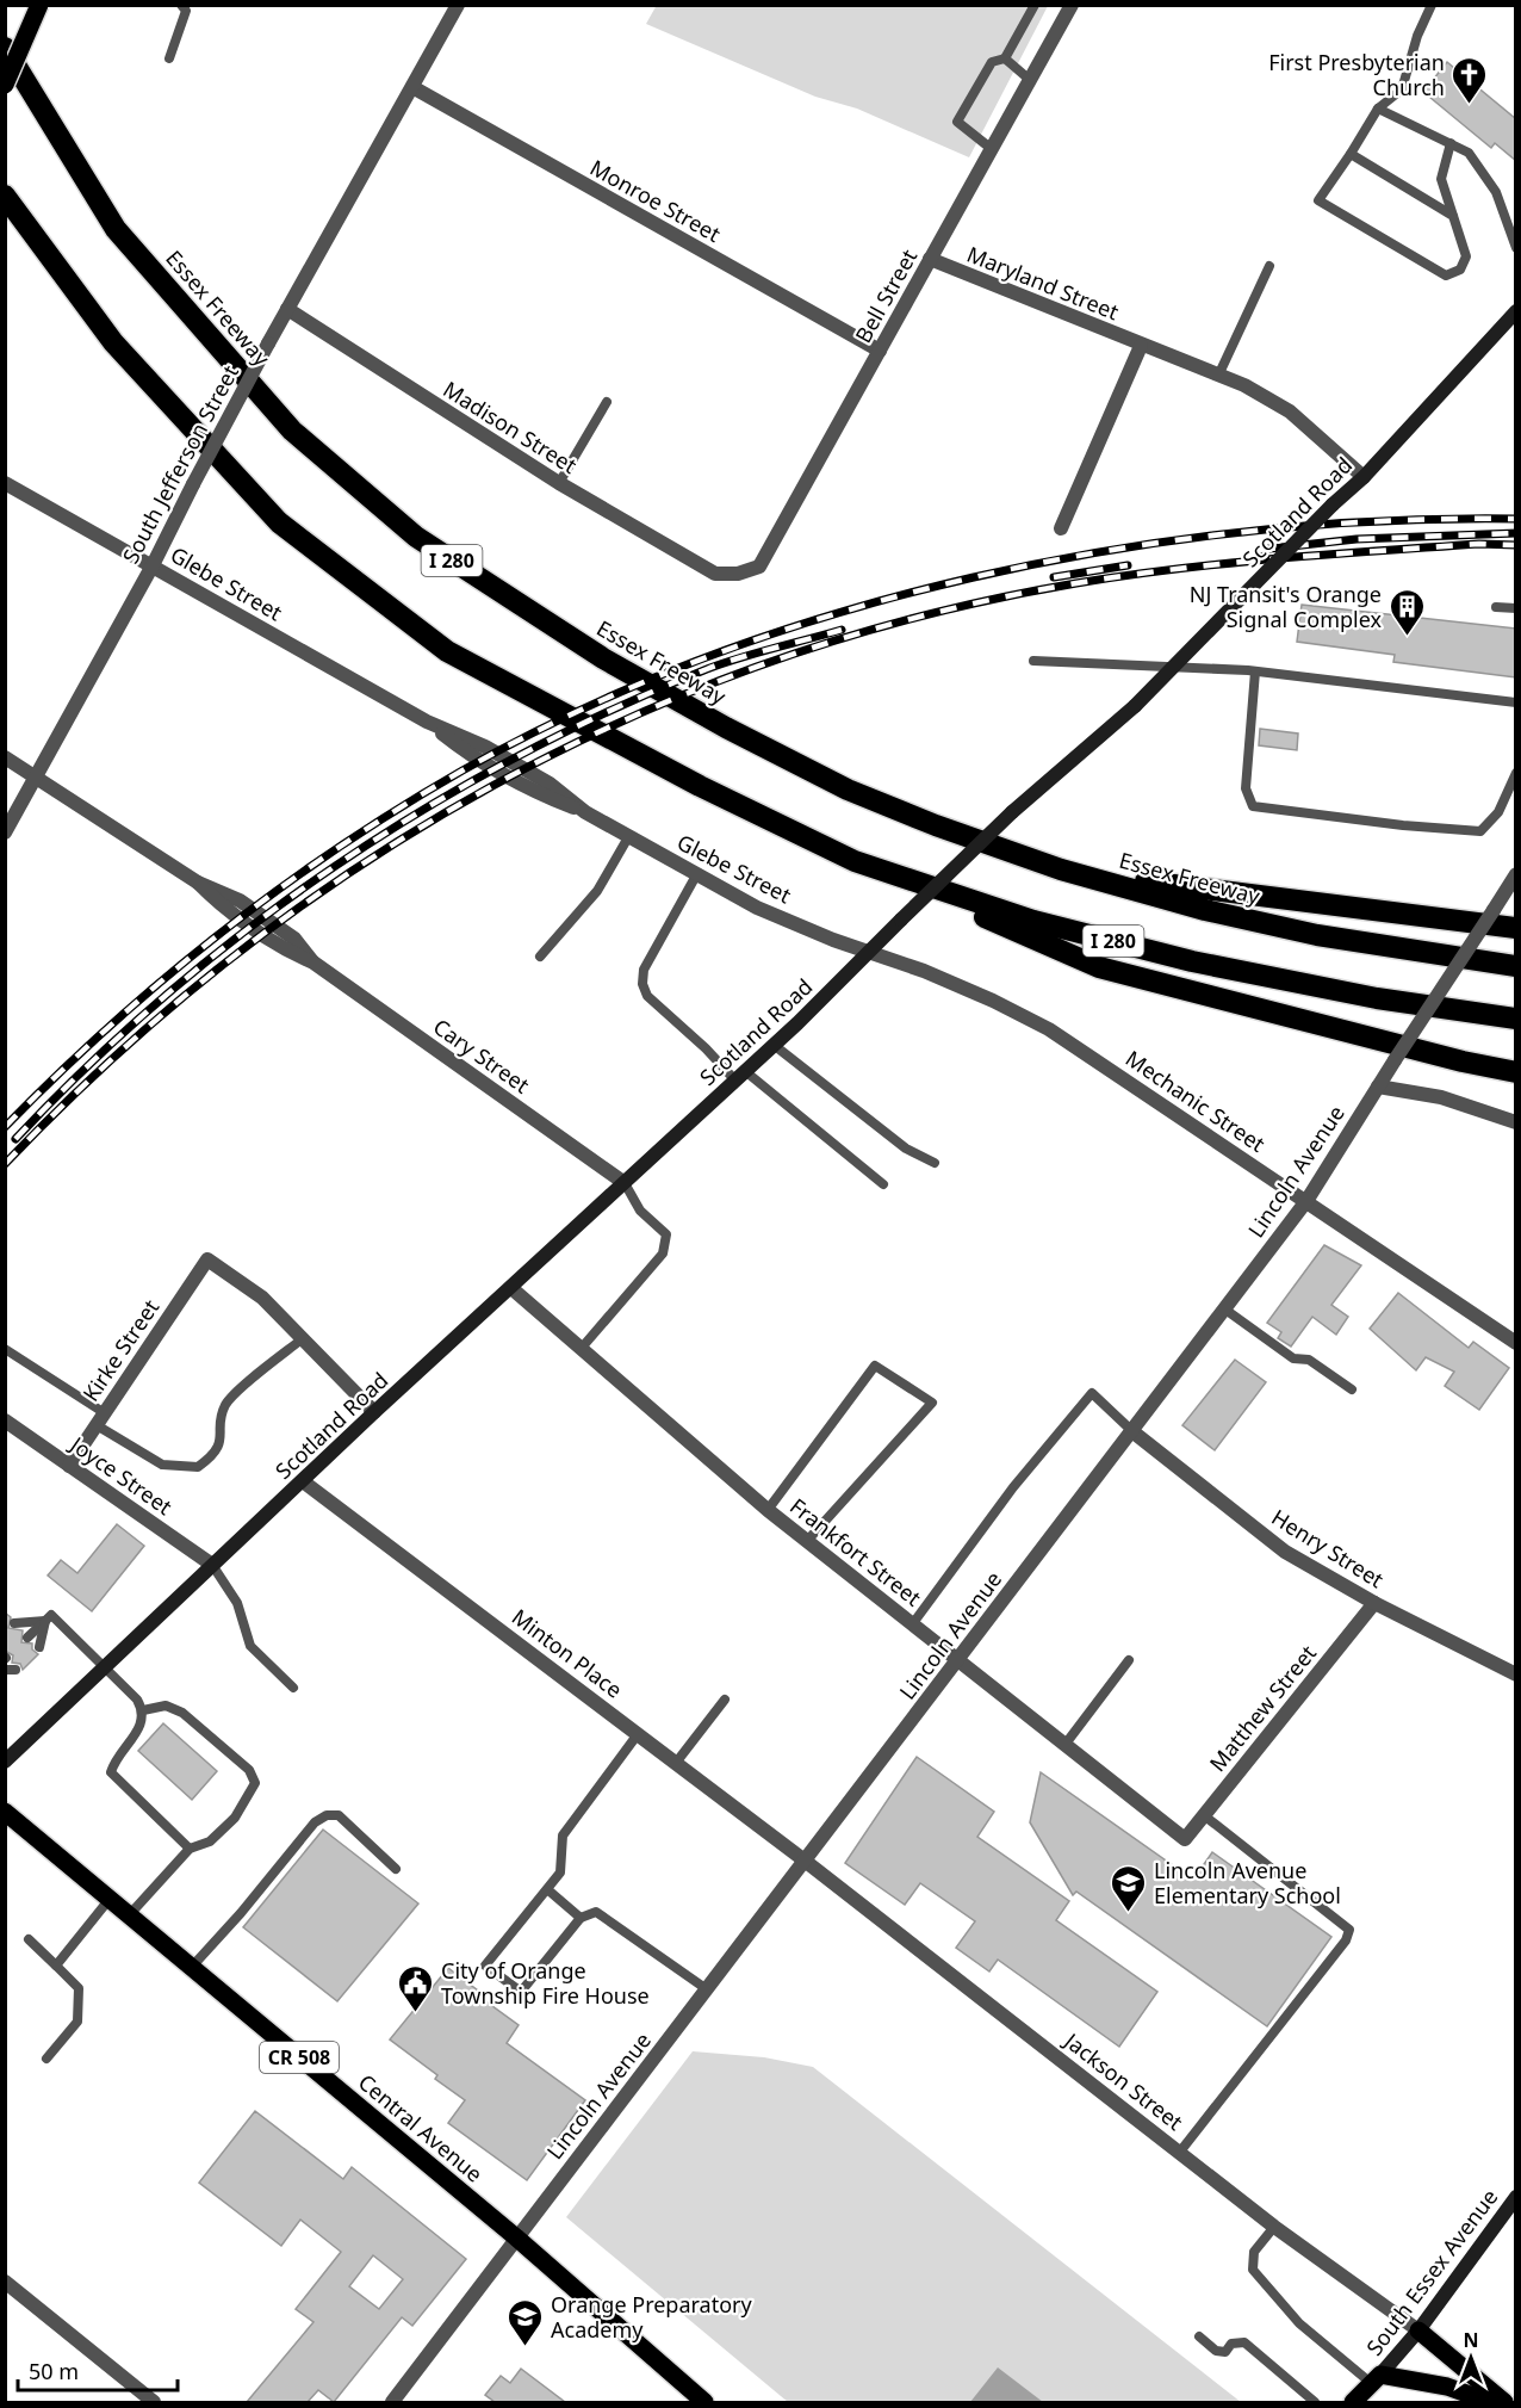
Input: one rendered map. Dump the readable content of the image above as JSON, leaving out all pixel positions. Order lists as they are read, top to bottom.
{
  "streets": {
    "highway": ["Essex Freeway", "I 280"],
    "main road": [
      "Scotland Road",
      "CR 508",
      "Central Avenue",
      "South Essex Avenue"
    ],
    "street": [
      "Monroe Street",
      "Maryland Street",
      "Bell Street",
      "Madison Street",
      "South Jefferson Street",
      "Glebe Street",
      "Cary Street",
      "Mechanic Street",
      "Lincoln Avenue",
      "Kirke Street",
      "Joyce Street",
      "Henry Street",
      "Frankfort Street",
      "Minton Place",
      "Matthew Street",
      "Jackson Street"
    ]
  },
  "crossings": [
    ["Monroe Street", "Bell Street"],
    ["Monroe Street", "South Jefferson Street"],
    ["Maryland Street", "Bell Street"],
    ["Maryland Street", "Scotland Road"],
    ["Bell Street", "Madison Street"],
    ["Madison Street", "South Jefferson Street"],
    ["South Jefferson Street", "Glebe Street"],
    ["South Jefferson Street", "Cary Street"],
    ["Scotland Road", "Glebe Street"],
    ["Scotland Road", "Cary Street"],
    ["Scotland Road", "Mechanic Street"],
    ["Scotland Road", "Joyce Street"],
    ["Scotland Road", "Frankfort Street"],
    ["Scotland Road", "Minton Place"],
    ["Glebe Street", "Mechanic Street"],
    ["Mechanic Street", "Lincoln Avenue"],
    ["Lincoln Avenue", "Henry Street"],
    ["Lincoln Avenue", "Frankfort Street"],
    ["Lincoln Avenue", "Minton Place"],
    ["Lincoln Avenue", "Jackson Street"],
    ["Lincoln Avenue", "Central Avenue"],
    ["Kirke Street", "Joyce Street"],
    ["Henry Street", "Matthew Street"],
    ["Frankfort Street", "Matthew Street"],
    ["Minton Place", "Jackson Street"],
    ["Jackson Street", "South Essex Avenue"]
  ],
  "places": {
    "church": ["First Presbyterian Church"],
    "building": ["NJ Transit's Orange Signal Complex"],
    "school or university": ["Lincoln Avenue Elementary School", "Orange Preparatory Academy"],
    "public building": ["City of Orange Township Fire House"]
  },
  "scale_bar": "50 m",
  "north": "top"
}
